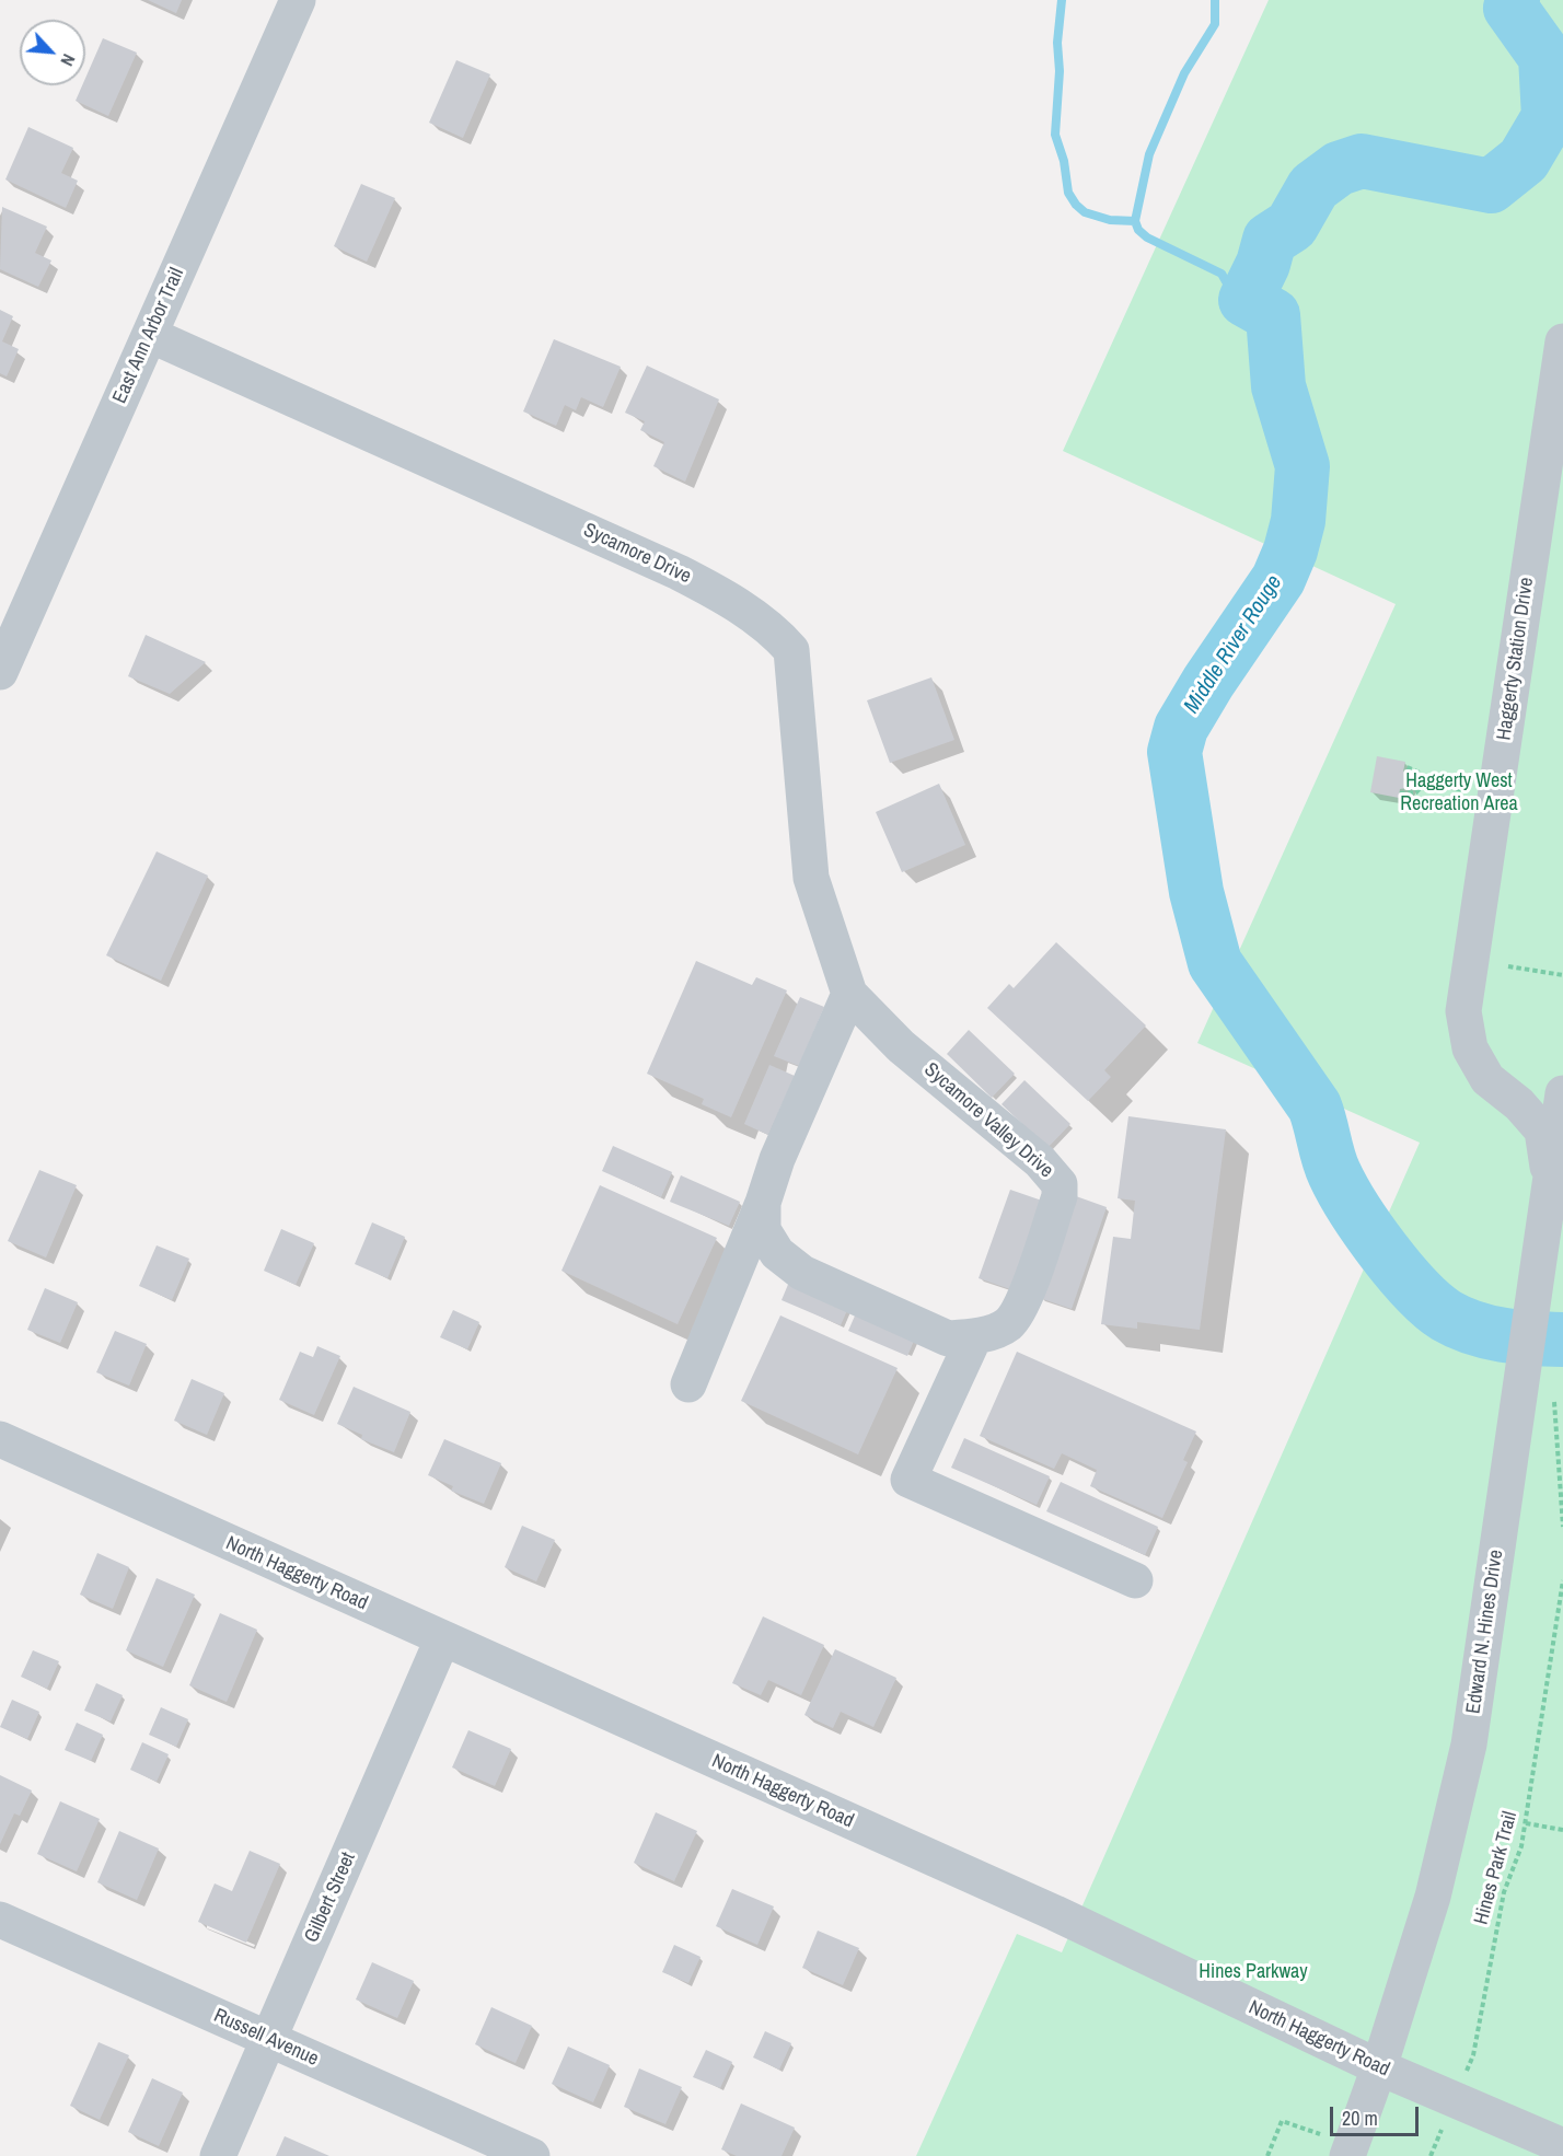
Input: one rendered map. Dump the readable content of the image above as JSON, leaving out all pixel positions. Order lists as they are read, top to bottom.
{
  "streets": {
    "street": [
      "East Ann Arbor Trail",
      "Sycamore Drive",
      "Haggerty Station Drive",
      "Sycamore Valley Drive",
      "North Haggerty Road",
      "Edward N. Hines Drive",
      "Gilbert Street",
      "Russell Avenue"
    ],
    "path": ["Hines Park Trail"]
  },
  "crossings": [
    ["East Ann Arbor Trail", "Sycamore Drive"],
    ["Sycamore Drive", "Sycamore Valley Drive"],
    ["Haggerty Station Drive", "Edward N. Hines Drive"],
    ["North Haggerty Road", "Edward N. Hines Drive"],
    ["North Haggerty Road", "Hines Park Trail"],
    ["North Haggerty Road", "Gilbert Street"],
    ["Gilbert Street", "Russell Avenue"]
  ],
  "water": ["Middle River Rouge"],
  "parks": ["Haggerty West Recreation Area", "Hines Parkway"],
  "scale_bar": "20 m",
  "north": "bottom right"
}
